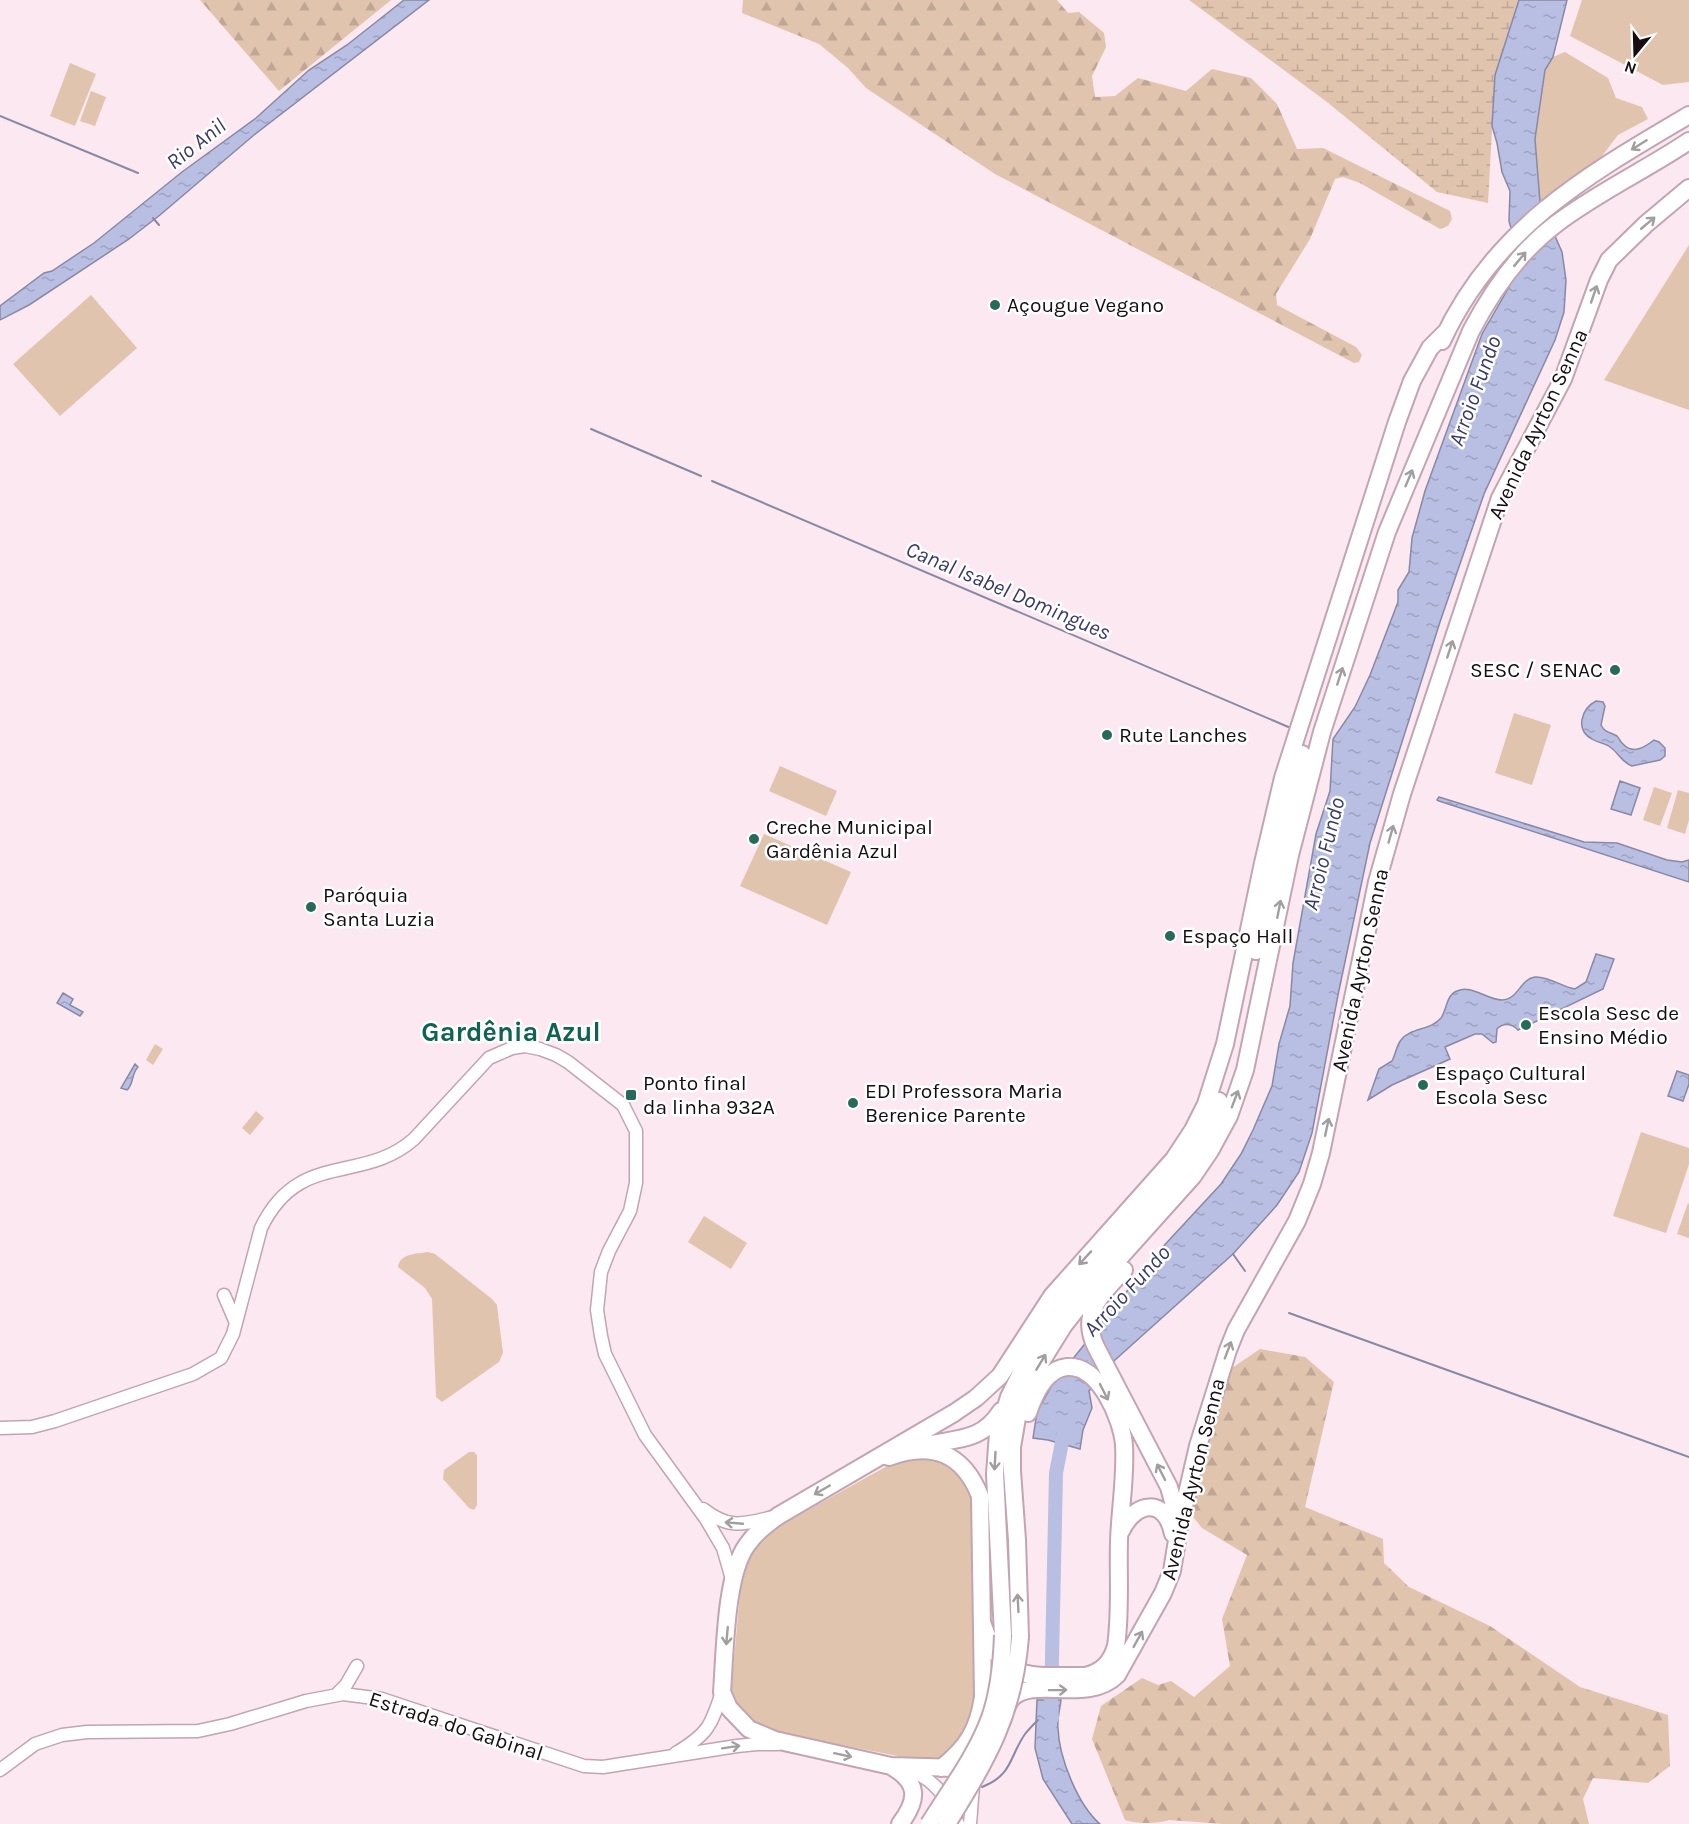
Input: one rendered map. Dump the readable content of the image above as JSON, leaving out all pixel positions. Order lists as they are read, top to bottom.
{
  "streets": {
    "highway": ["Avenida Ayrton Senna", "Estrada do Gabinal"]
  },
  "crossings": [
    ["Avenida Ayrton Senna", "Estrada do Gabinal"]
  ],
  "districts": ["Gardênia Azul"],
  "water": ["Rio Anil", "Arroio Fundo", "Canal Isabel Domingues"],
  "places": {
    "other": [
      "Açougue Vegano",
      "SESC / SENAC",
      "Rute Lanches",
      "Creche Municipal Gardênia Azul",
      "Paróquia Santa Luzia",
      "Espaço Hall",
      "Escola Sesc de Ensino Médio",
      "Espaço Cultural Escola Sesc",
      "EDI Professora Maria Berenice Parente"
    ],
    "transit": ["Ponto final da linha 932A"]
  },
  "north": "bottom"
}
